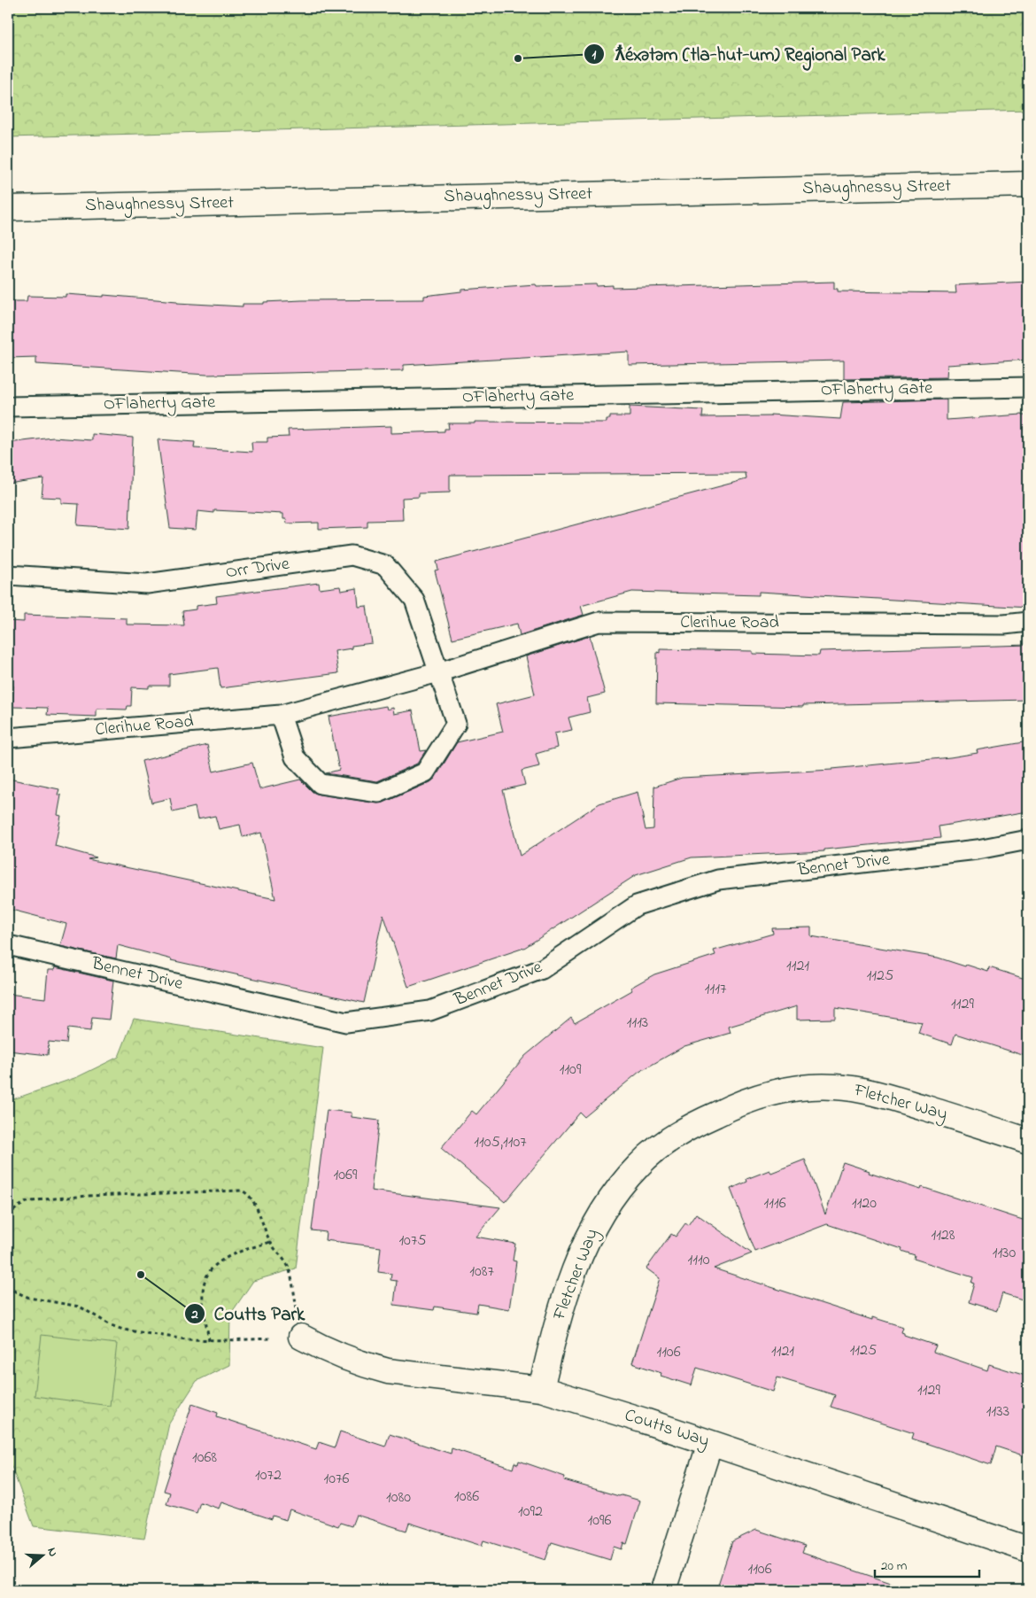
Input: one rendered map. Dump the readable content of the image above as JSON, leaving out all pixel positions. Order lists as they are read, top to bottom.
{
  "streets": {
    "street": ["Shaughnessy Street", "Fletcher Way", "Coutts Way"],
    "lane": [
      "OFlaherty Gate",
      "Orr Drive",
      "Clerihue Road",
      "Bennet Drive"
    ]
  },
  "crossings": [
    ["Orr Drive", "Clerihue Road"],
    ["Fletcher Way", "Coutts Way"]
  ],
  "places": ["ƛ̓éxətəm (tla-hut-um) Regional Park", "Coutts Park"],
  "house_numbers": [
    "1121",
    "1125",
    "1117",
    "1129",
    "1113",
    "1109",
    "1105,1107",
    "1069",
    "1116",
    "1120",
    "1128",
    "1075",
    "1130",
    "1110",
    "1087",
    "1125",
    "1121",
    "1106",
    "1129",
    "1133",
    "1068",
    "1072",
    "1076",
    "1086",
    "1080",
    "1092",
    "1096",
    "1106"
  ],
  "scale_bar": "20 m",
  "north": "right"
}
